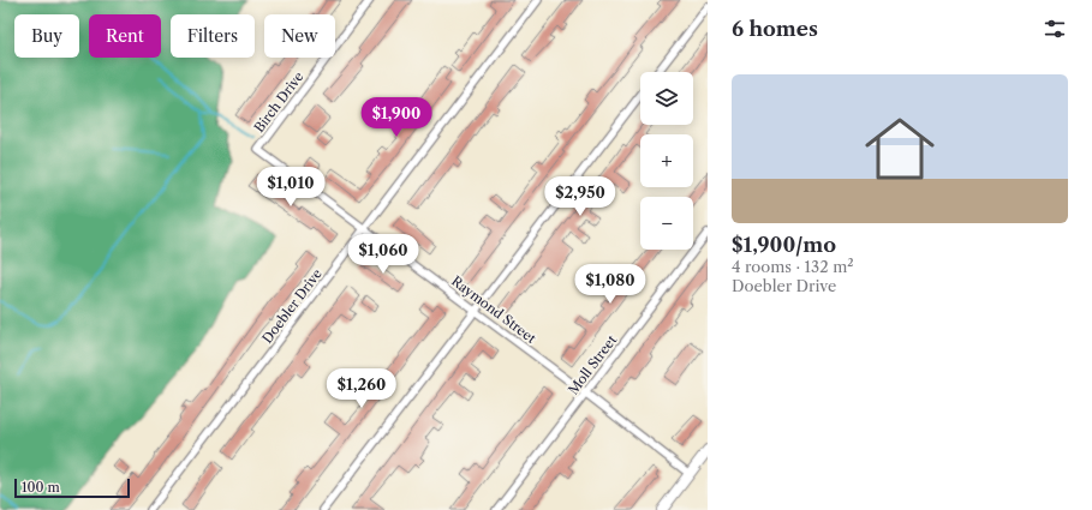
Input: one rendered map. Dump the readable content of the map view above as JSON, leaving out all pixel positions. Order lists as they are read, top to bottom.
{
  "streets": {
    "street": [
      "Birch Drive",
      "Doebler Drive",
      "Raymond Street",
      "Moll Street"
    ]
  },
  "crossings": [
    ["Birch Drive", "Raymond Street"],
    ["Doebler Drive", "Raymond Street"],
    ["Raymond Street", "Moll Street"]
  ],
  "scale_bar": "100 m",
  "page": {
    "heading": "6 homes",
    "chip": [
      "Buy",
      "Rent",
      "Filters",
      "New"
    ],
    "list": [
      {
        "name": "$1,900/mo",
        "note": "4 rooms · 132 m² · Doebler Drive"
      }
    ],
    "map_buttons": ["+", "−"],
    "price": [
      "$1,900",
      "$1,010",
      "$2,950",
      "$1,060",
      "$1,080",
      "$1,260"
    ],
    "scale": "100 m"
  }
}
